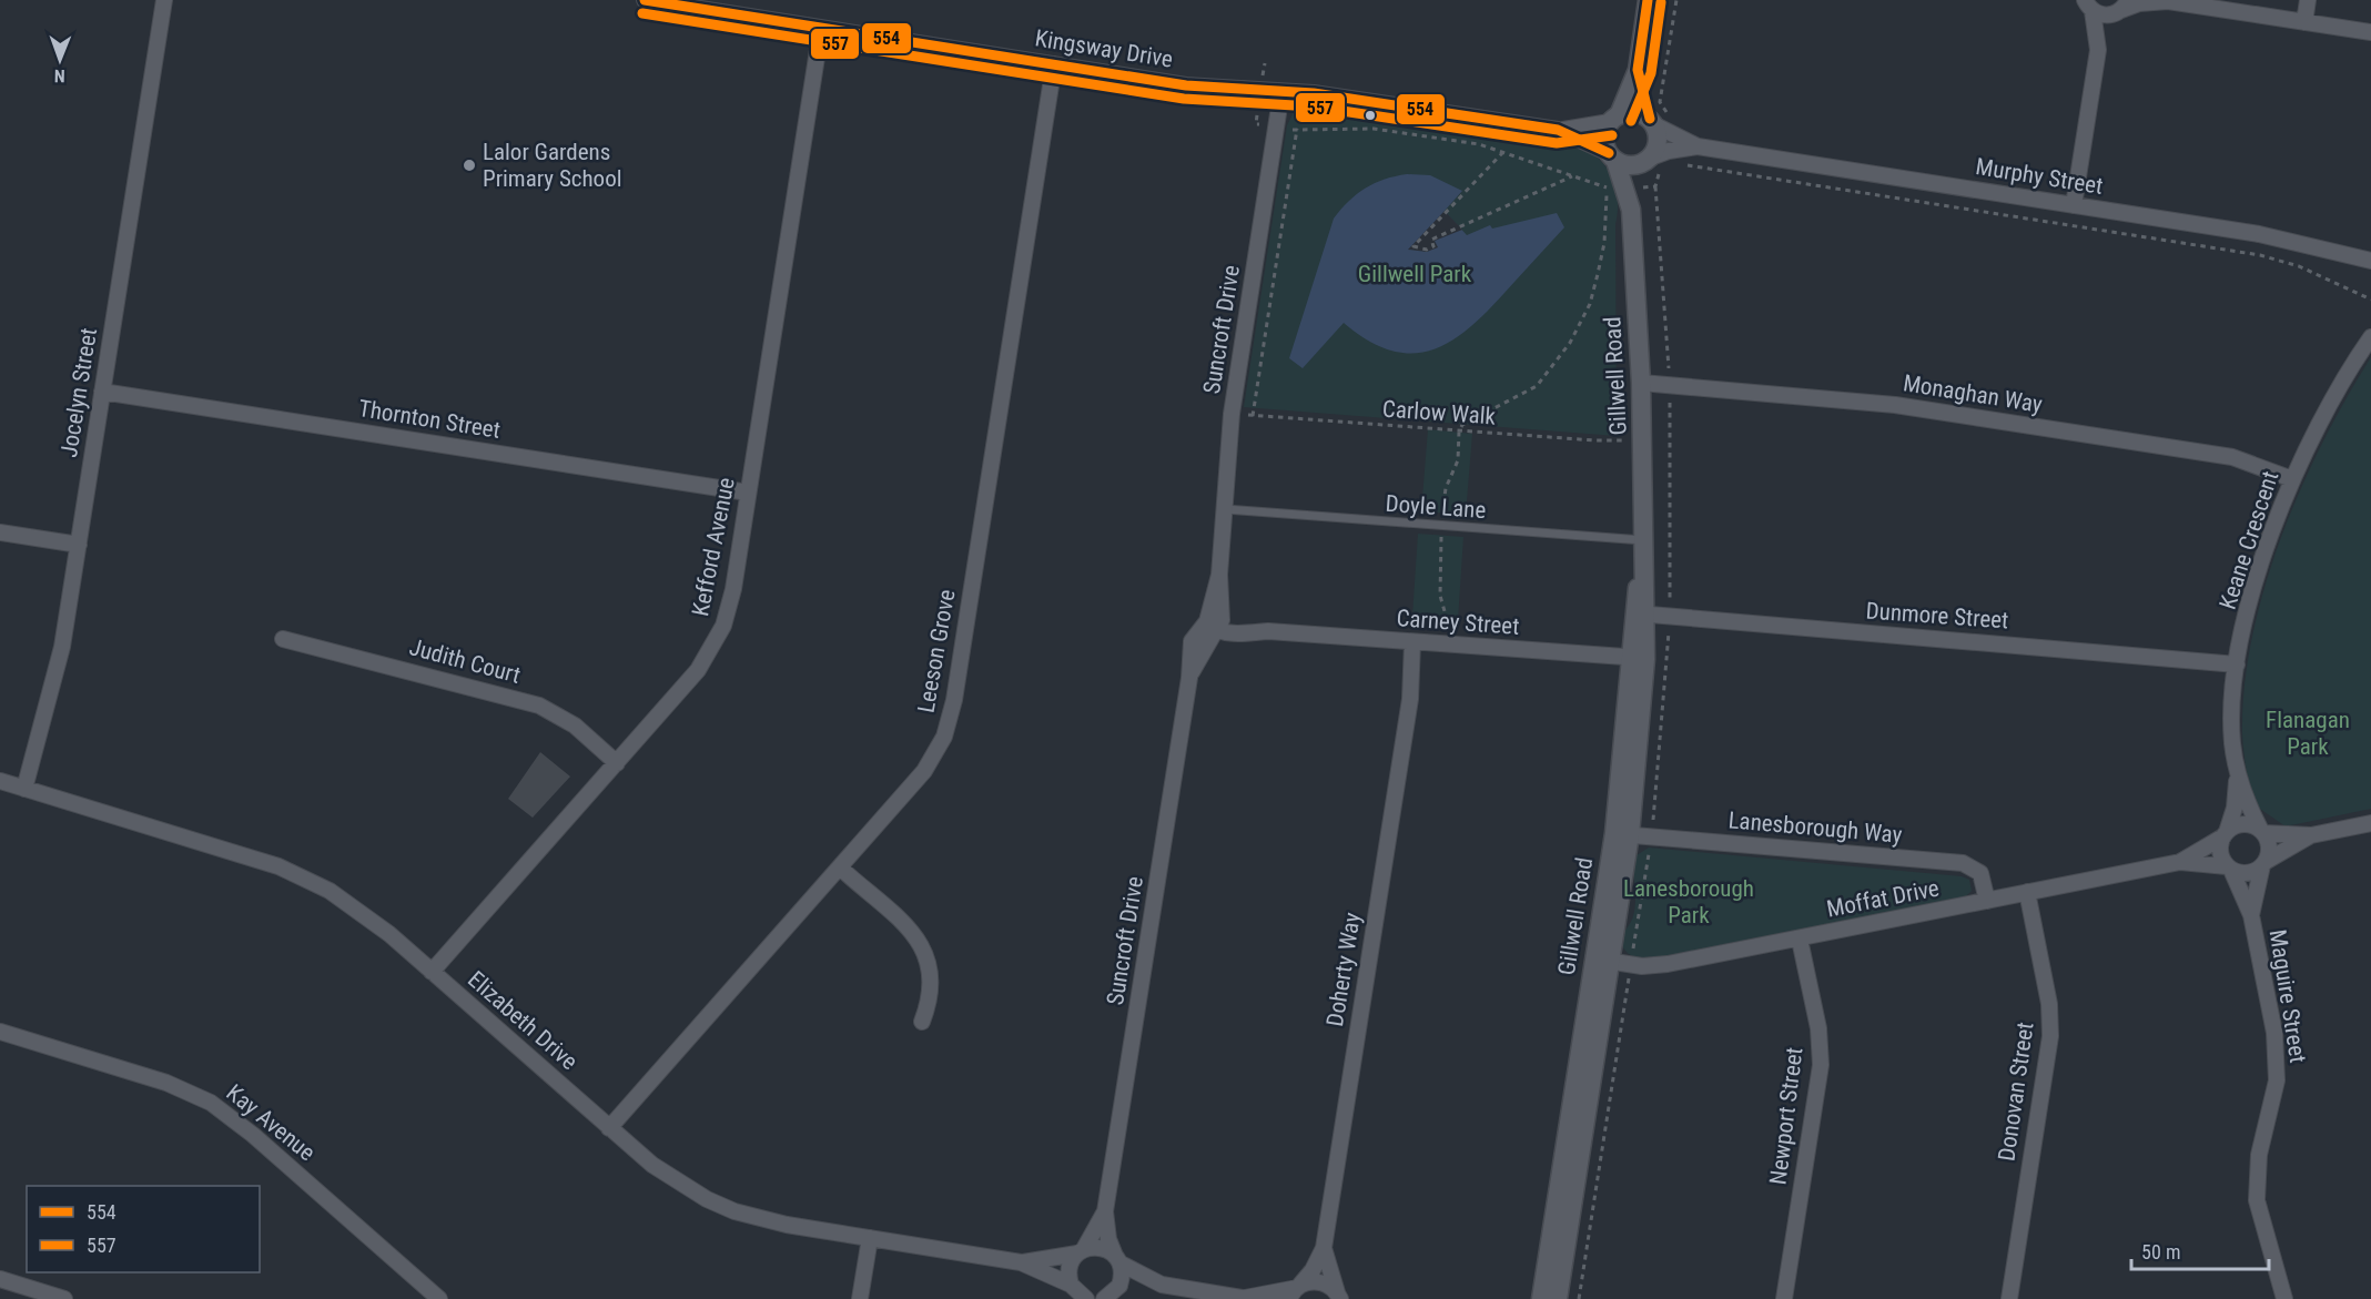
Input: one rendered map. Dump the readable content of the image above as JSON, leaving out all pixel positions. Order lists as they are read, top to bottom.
{
  "streets": {
    "street": [
      "Kingsway Drive",
      "Murphy Street",
      "Suncroft Drive",
      "Gillwell Road",
      "Jocelyn Street",
      "Monaghan Way",
      "Thornton Street",
      "Keane Crescent",
      "Kefford Avenue",
      "Dunmore Street",
      "Carney Street",
      "Leeson Grove",
      "Judith Court",
      "Lanesborough Way",
      "Moffat Drive",
      "Doherty Way",
      "Maguire Street",
      "Elizabeth Drive",
      "Donovan Street",
      "Newport Street",
      "Kay Avenue"
    ],
    "lane": ["Doyle Lane"],
    "path": ["Carlow Walk"]
  },
  "crossings": [
    ["Kingsway Drive", "Murphy Street"],
    ["Kingsway Drive", "Suncroft Drive"],
    ["Kingsway Drive", "Gillwell Road"],
    ["Kingsway Drive", "Kefford Avenue"],
    ["Kingsway Drive", "Leeson Grove"],
    ["Murphy Street", "Gillwell Road"],
    ["Suncroft Drive", "Carlow Walk"],
    ["Suncroft Drive", "Doyle Lane"],
    ["Suncroft Drive", "Carney Street"],
    ["Suncroft Drive", "Elizabeth Drive"],
    ["Gillwell Road", "Monaghan Way"],
    ["Gillwell Road", "Carlow Walk"],
    ["Gillwell Road", "Doyle Lane"],
    ["Gillwell Road", "Dunmore Street"],
    ["Gillwell Road", "Carney Street"],
    ["Gillwell Road", "Lanesborough Way"],
    ["Gillwell Road", "Moffat Drive"],
    ["Jocelyn Street", "Thornton Street"],
    ["Jocelyn Street", "Elizabeth Drive"],
    ["Monaghan Way", "Keane Crescent"],
    ["Thornton Street", "Kefford Avenue"],
    ["Keane Crescent", "Dunmore Street"],
    ["Keane Crescent", "Moffat Drive"],
    ["Keane Crescent", "Maguire Street"],
    ["Kefford Avenue", "Judith Court"],
    ["Kefford Avenue", "Elizabeth Drive"],
    ["Carney Street", "Doherty Way"],
    ["Leeson Grove", "Elizabeth Drive"],
    ["Lanesborough Way", "Moffat Drive"],
    ["Moffat Drive", "Maguire Street"],
    ["Moffat Drive", "Donovan Street"],
    ["Moffat Drive", "Newport Street"]
  ],
  "parks": ["Gillwell Park", "Flanagan Park", "Lanesborough Park"],
  "places": ["Lalor Gardens Primary School"],
  "lines": ["transit line 554", "transit line 557"],
  "legend": ["554", "557"],
  "scale_bar": "50 m",
  "north": "bottom"
}
